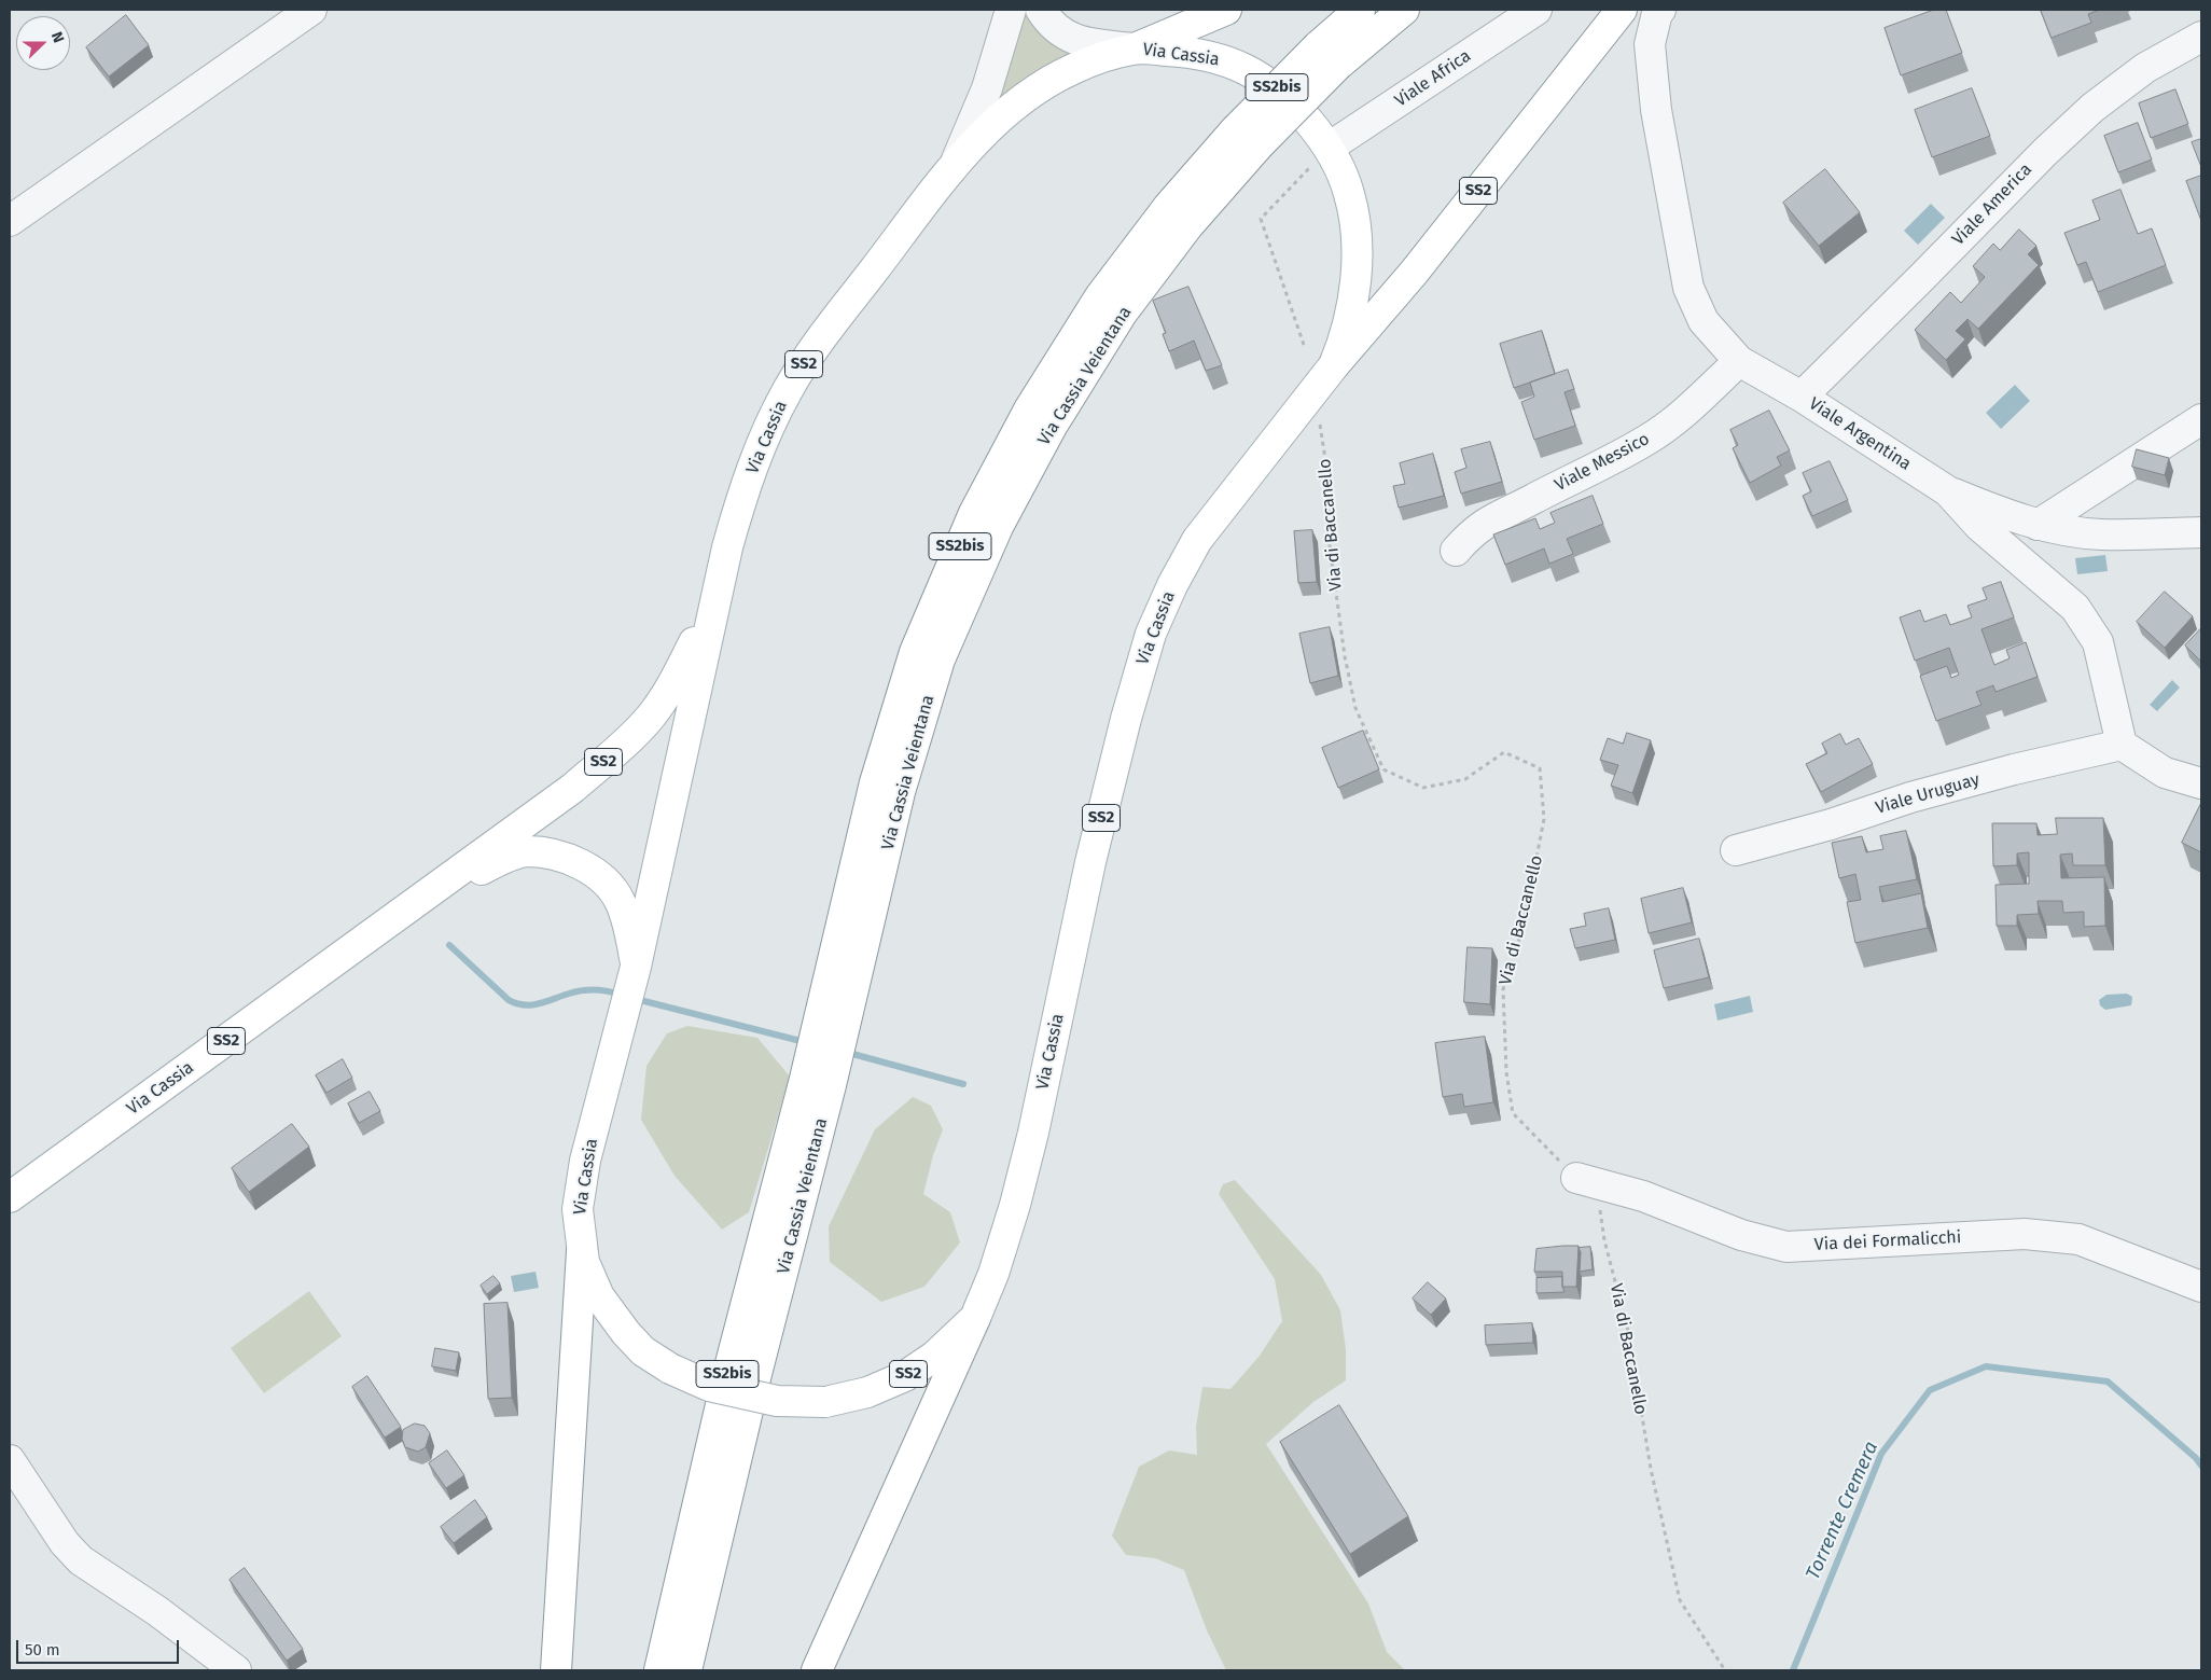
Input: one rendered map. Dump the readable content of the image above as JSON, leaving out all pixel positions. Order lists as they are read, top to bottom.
{
  "streets": {
    "main road": [
      "Via Cassia",
      "SS2bis",
      "SS2",
      "Via Cassia Veientana"
    ],
    "street": [
      "Viale Africa",
      "Viale America",
      "Viale Argentina",
      "Viale Messico",
      "Viale Uruguay",
      "Via dei Formalicchi"
    ],
    "path": ["Via di Baccanello"]
  },
  "crossings": [
    ["Via Cassia", "Viale Africa"],
    ["Via Cassia", "SS2"],
    ["Viale America", "Viale Argentina"],
    ["Viale Argentina", "Viale Messico"],
    ["Viale Argentina", "Viale Uruguay"],
    ["Via di Baccanello", "Via dei Formalicchi"]
  ],
  "water": ["Torrente Cremera"],
  "scale_bar": "50 m",
  "north": "right"
}
